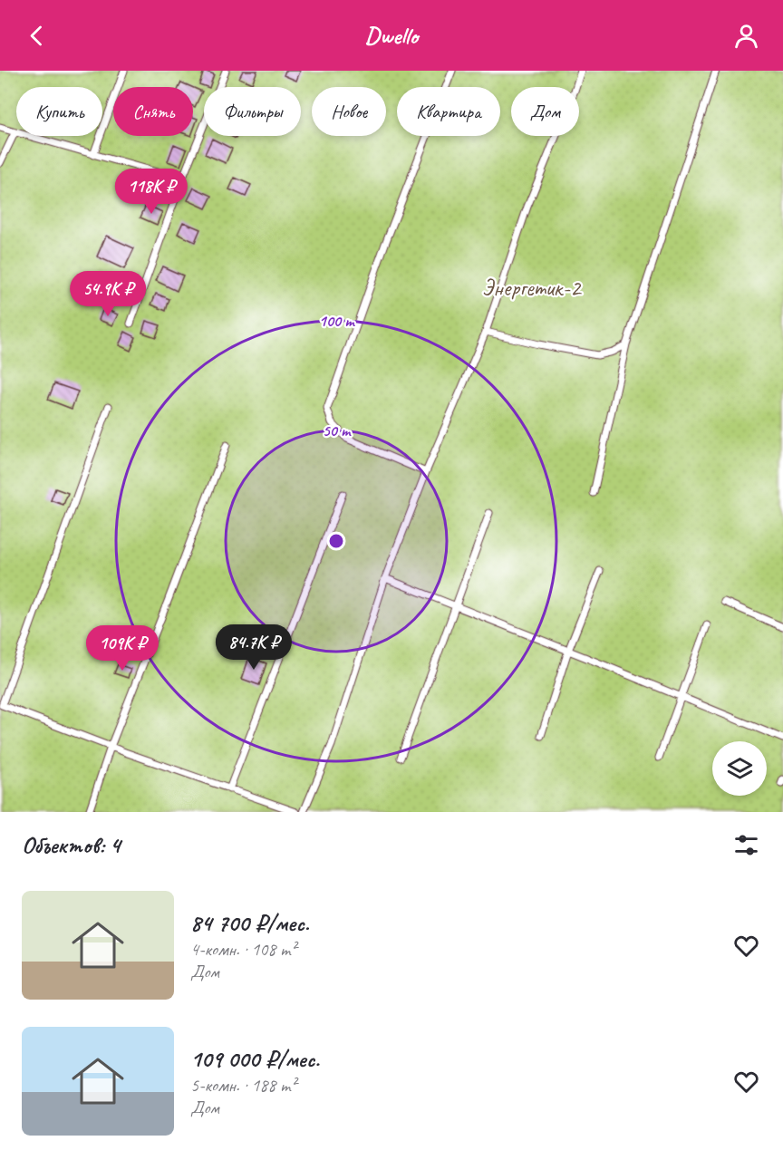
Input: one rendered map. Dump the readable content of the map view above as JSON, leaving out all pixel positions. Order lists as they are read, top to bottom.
{
  "parks": ["Энергетик-2"],
  "page": {
    "header": "Dwello",
    "chip": [
      "Купить",
      "Снять",
      "Фильтры",
      "Новое",
      "Квартира",
      "Дом"
    ],
    "price": [
      "118K ₽",
      "54.9K ₽",
      "84.7K ₽",
      "109K ₽"
    ],
    "heading": "Объектов: 4",
    "list": [
      {
        "name": "84 700 ₽/мес.",
        "note": "4-комн. · 108 m² · Дом"
      },
      {
        "name": "109 000 ₽/мес.",
        "note": "5-комн. · 188 m² · Дом"
      }
    ]
  },
  "rings": ["100 m", "50 m"]
}
